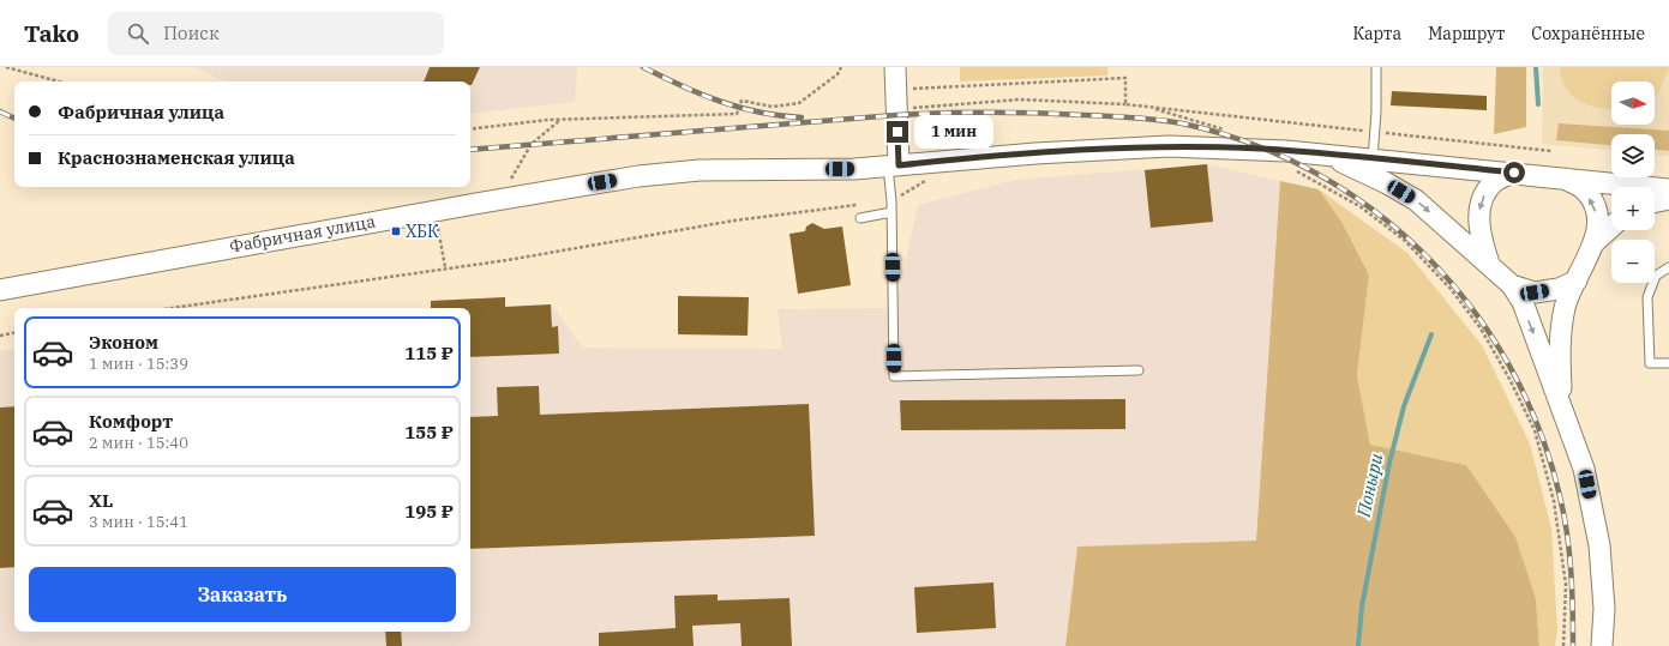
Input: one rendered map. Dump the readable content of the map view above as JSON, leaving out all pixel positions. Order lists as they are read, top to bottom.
{
  "streets": {
    "street": ["Фабричная улица"]
  },
  "water": ["Поныри"],
  "places": {
    "transit": ["ХБК"]
  },
  "north": "right",
  "page": {
    "header": "Tako",
    "search": "Поиск",
    "nav": ["Карта", "Маршрут", "Сохранённые"],
    "map_buttons": ["+", "−"],
    "banner": ["Фабричная улица", "Краснознаменская улица"],
    "bubble": "1 мин",
    "list": [
      {
        "name": "Эконом",
        "note": "1 мин · 15:39",
        "value": "115 ₽"
      },
      {
        "name": "Комфорт",
        "note": "2 мин · 15:40",
        "value": "155 ₽"
      },
      {
        "name": "XL",
        "note": "3 мин · 15:41",
        "value": "195 ₽"
      }
    ],
    "buttons": "Заказать"
  }
}
